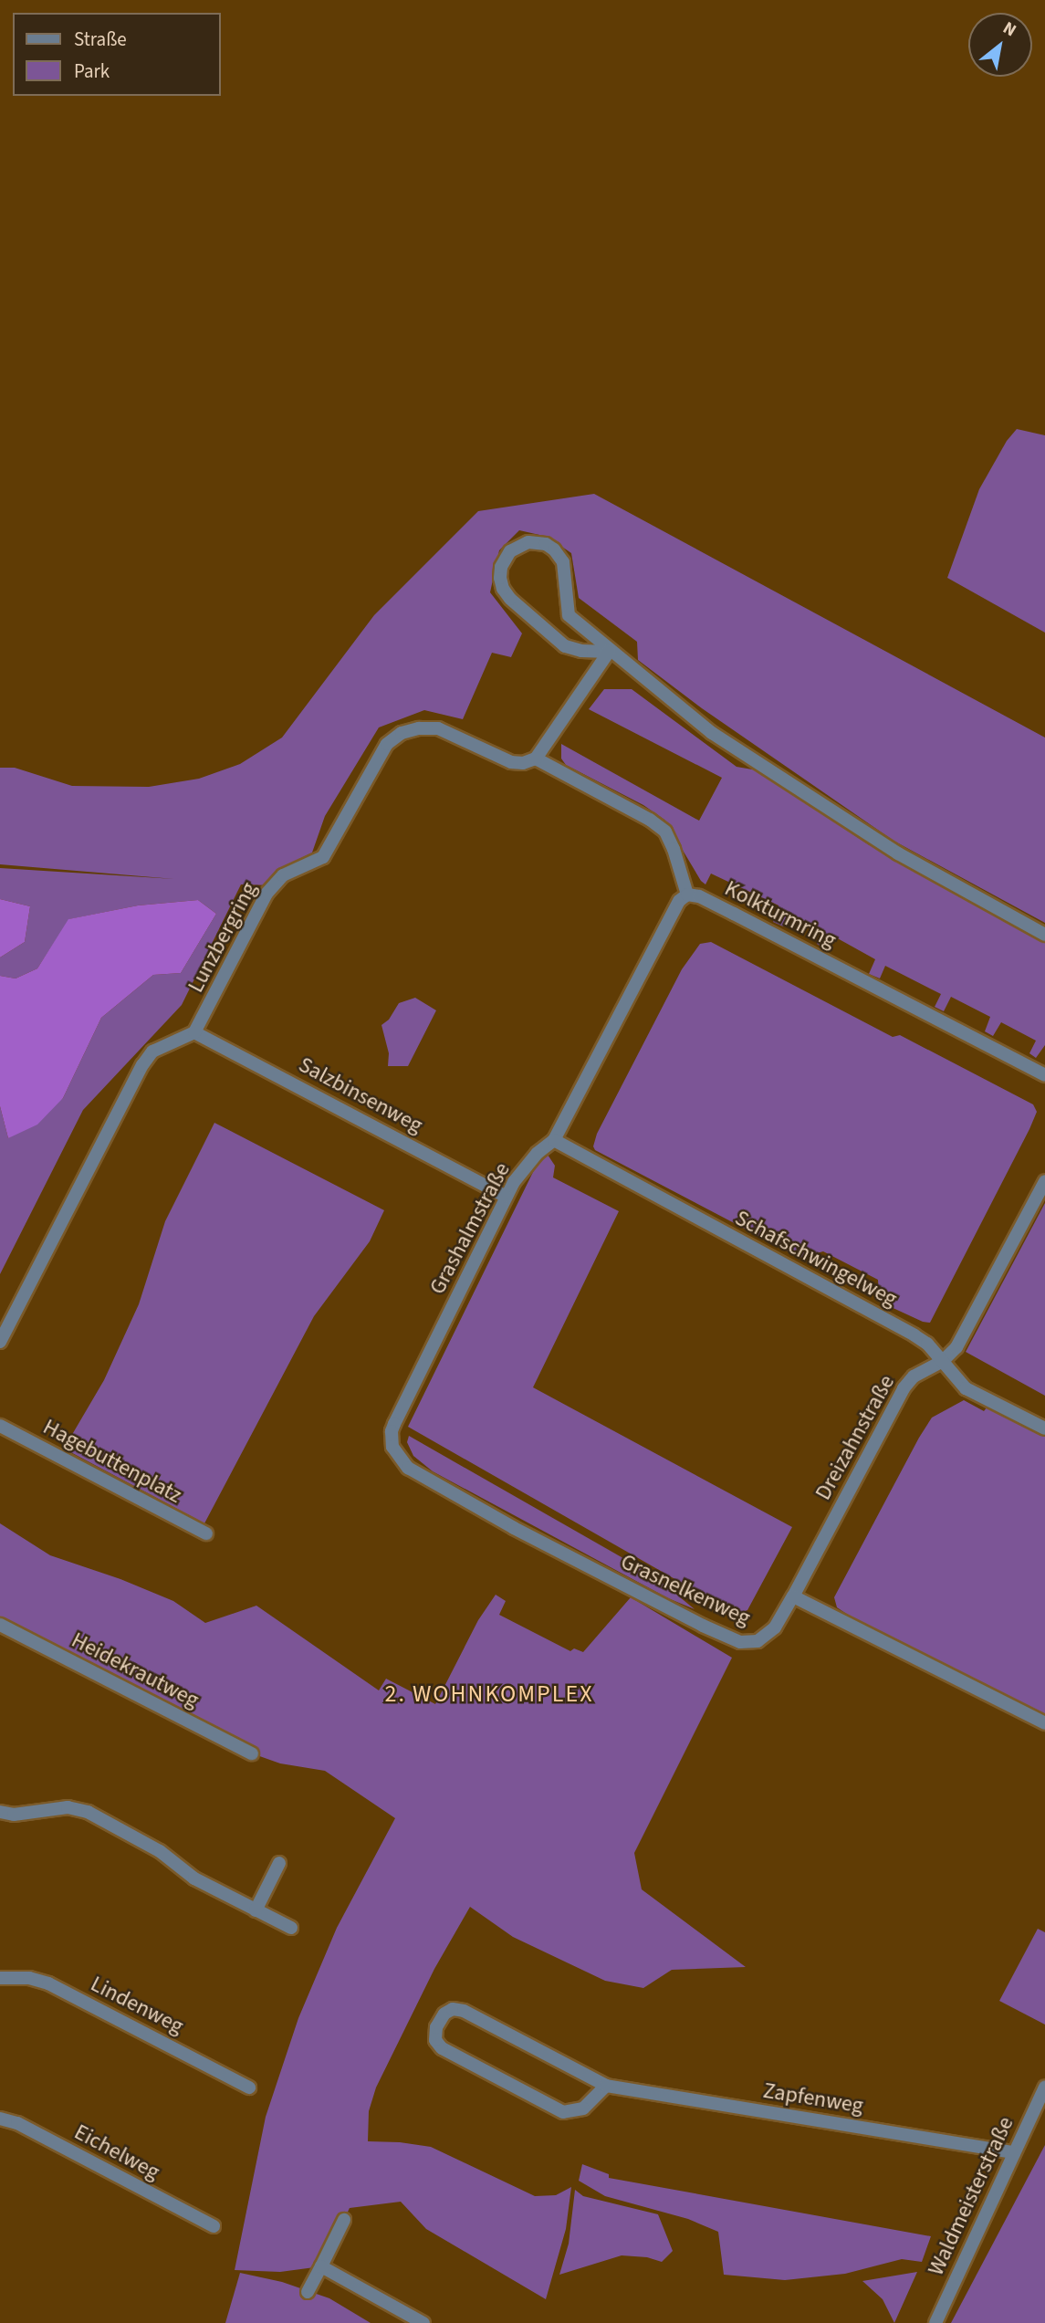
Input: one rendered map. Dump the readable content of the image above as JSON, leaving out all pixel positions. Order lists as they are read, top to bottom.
{
  "streets": {
    "street": [
      "Kolkturmring",
      "Lunzbergring",
      "Salzbinsenweg",
      "Grashalmstraße",
      "Schafschwingelweg",
      "Dreizahnstraße",
      "Hagebuttenplatz",
      "Grasnelkenweg",
      "Heidekrautweg",
      "Lindenweg",
      "Zapfenweg",
      "Eichelweg",
      "Waldmeisterstraße"
    ]
  },
  "crossings": [
    ["Kolkturmring", "Lunzbergring"],
    ["Kolkturmring", "Grashalmstraße"],
    ["Lunzbergring", "Salzbinsenweg"],
    ["Salzbinsenweg", "Grashalmstraße"],
    ["Grashalmstraße", "Schafschwingelweg"],
    ["Grashalmstraße", "Grasnelkenweg"],
    ["Schafschwingelweg", "Dreizahnstraße"],
    ["Dreizahnstraße", "Grasnelkenweg"],
    ["Zapfenweg", "Waldmeisterstraße"]
  ],
  "districts": ["2. WOHNKOMPLEX"],
  "legend": ["Straße", "Park"],
  "north": "top right"
}
